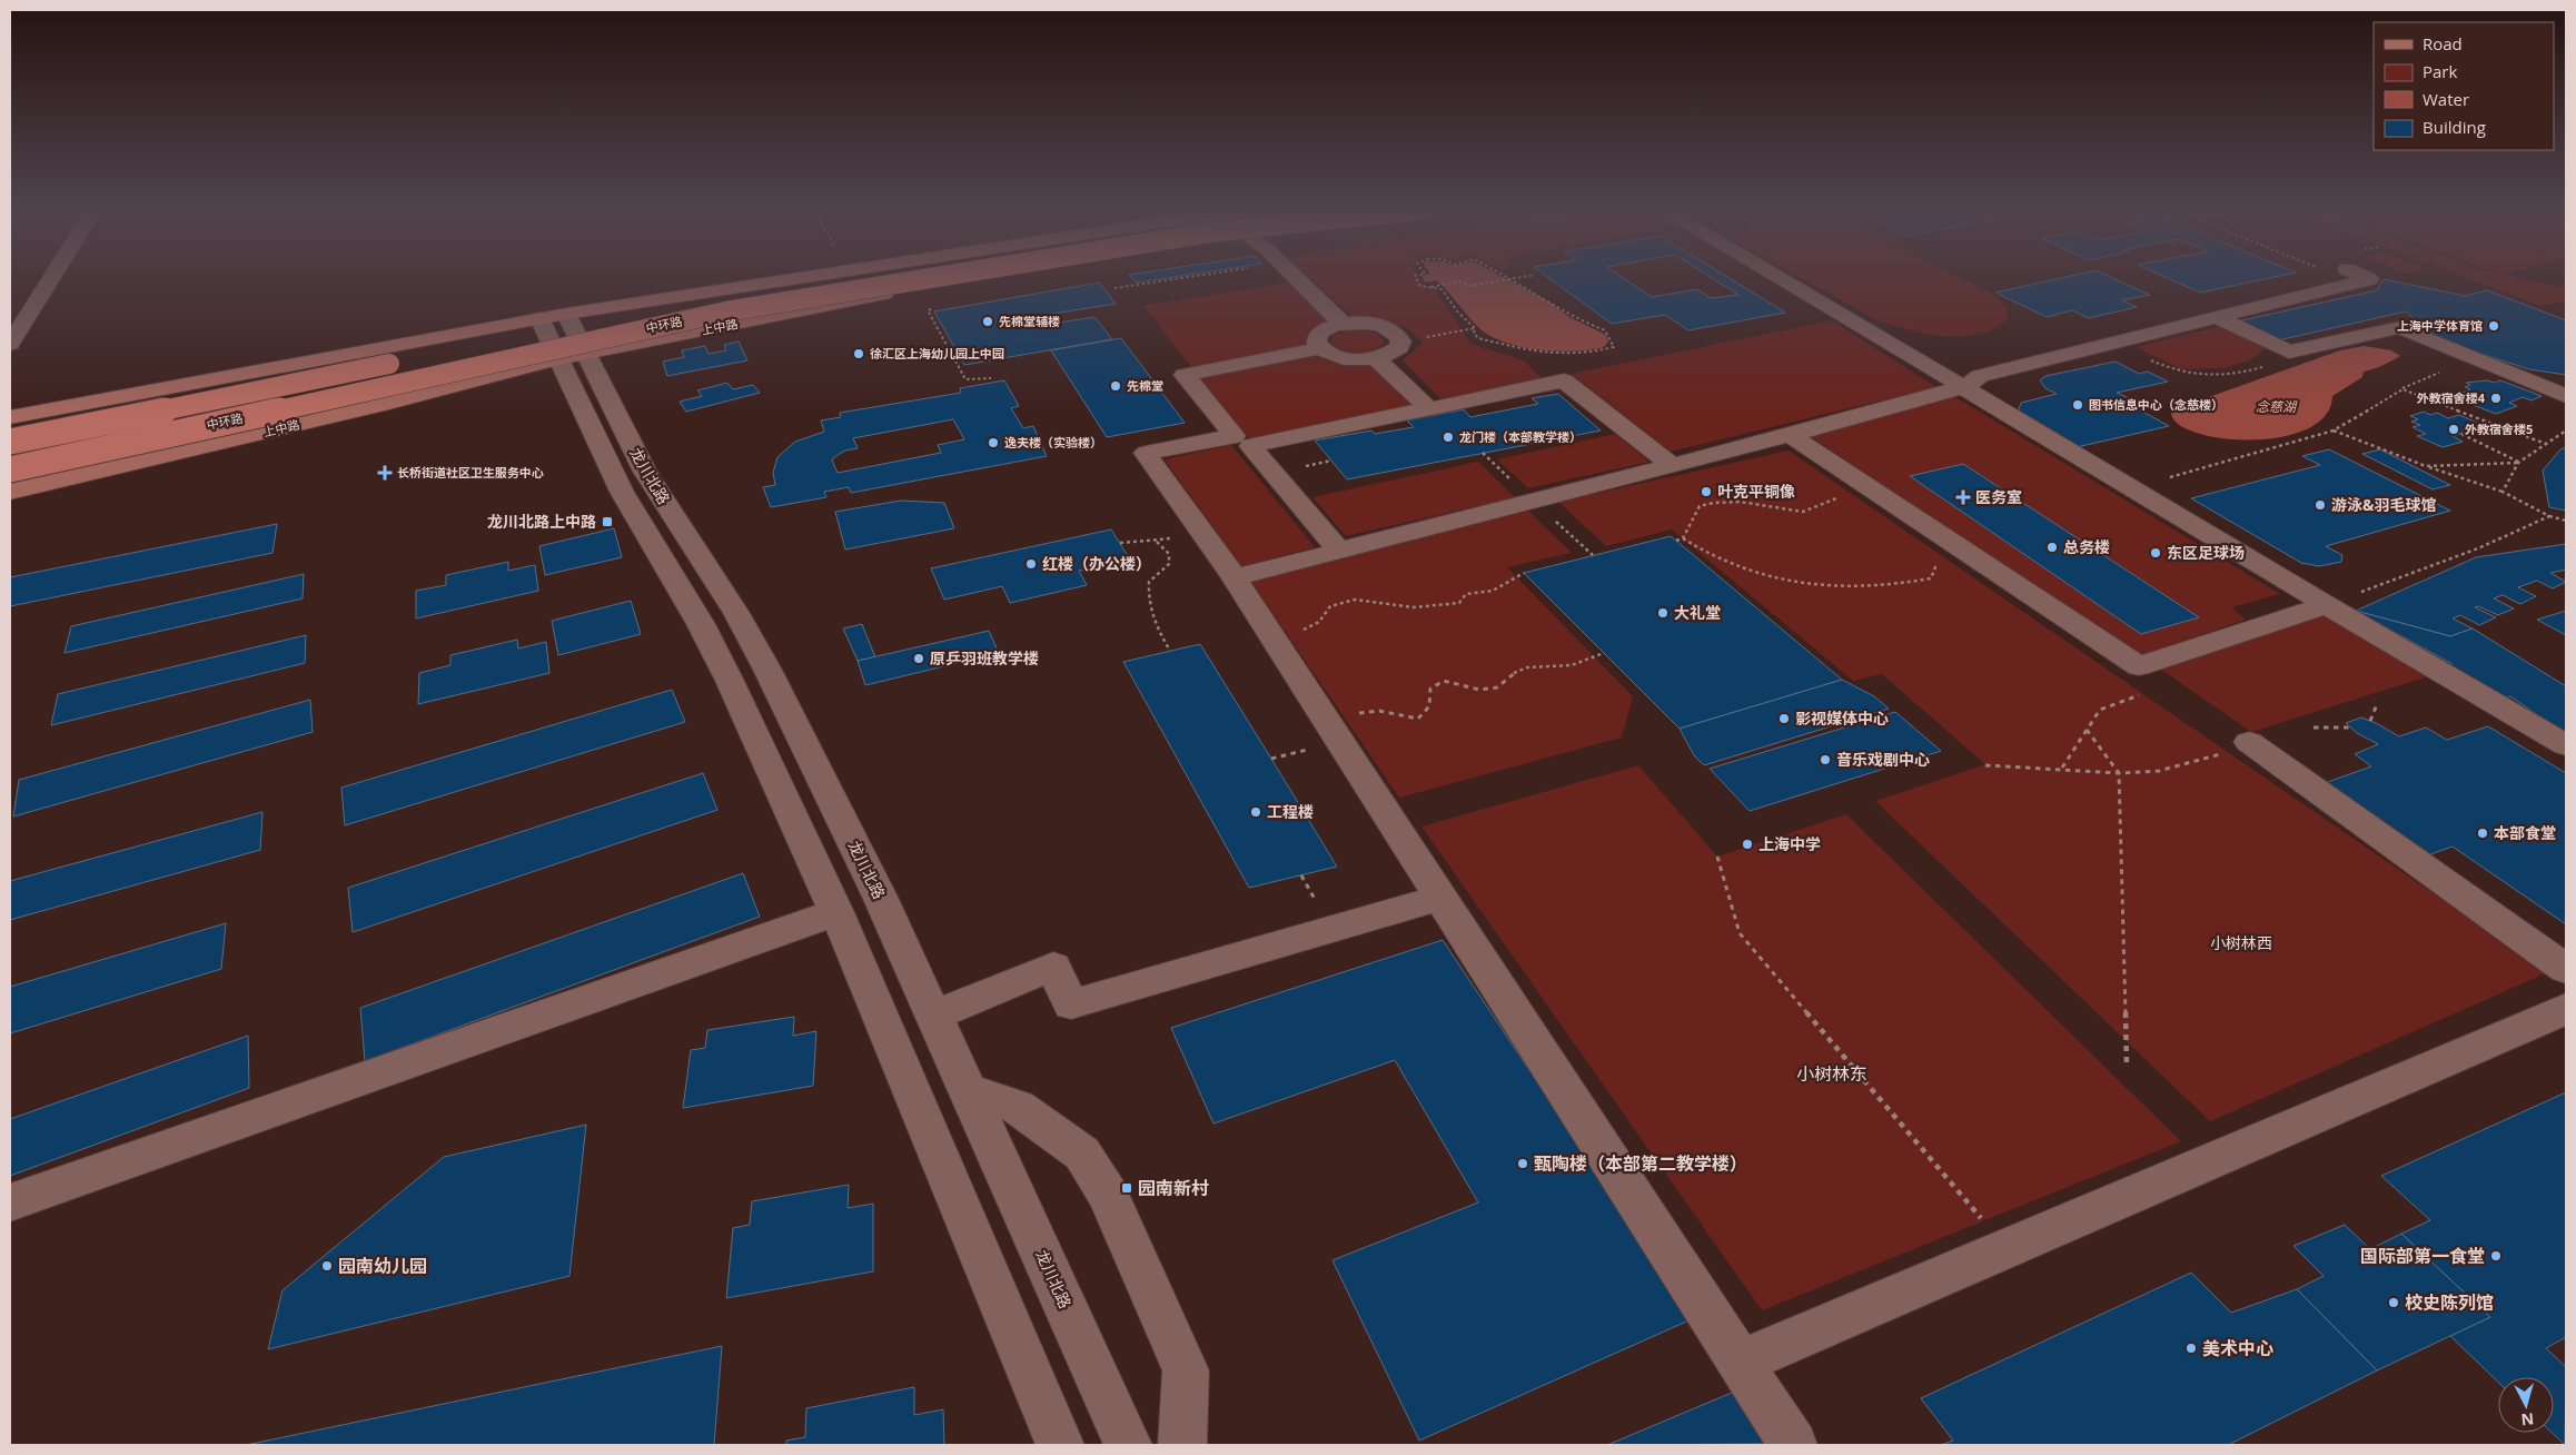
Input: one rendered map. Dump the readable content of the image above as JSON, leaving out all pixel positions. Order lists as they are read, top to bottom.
{
  "streets": {
    "highway": ["中环路"],
    "main road": ["上中路"],
    "street": ["龙川北路"]
  },
  "crossings": [
    ["上中路", "龙川北路"]
  ],
  "water": ["念慈湖"],
  "parks": ["小树林西", "小树林东"],
  "places": {
    "other": [
      "先棉堂辅楼",
      "上海中学体育馆",
      "徐汇区上海幼儿园上中园",
      "先棉堂",
      "外教宿舍楼4",
      "图书信息中心（念慈楼）",
      "外教宿舍楼5",
      "龙门楼（本部教学楼）",
      "逸夫楼（实验楼）",
      "叶克平铜像",
      "游泳&羽毛球馆",
      "总务楼",
      "东区足球场",
      "红楼（办公楼）",
      "大礼堂",
      "原乒羽班教学楼",
      "影视媒体中心",
      "音乐戏剧中心",
      "工程楼",
      "本部食堂",
      "上海中学",
      "甄陶楼（本部第二教学楼）",
      "国际部第一食堂",
      "园南幼儿园",
      "校史陈列馆",
      "美术中心"
    ],
    "health": ["长桥街道社区卫生服务中心", "医务室"],
    "transit": ["龙川北路上中路", "园南新村"]
  },
  "legend": [
    "Road",
    "Park",
    "Water",
    "Building"
  ],
  "north": "bottom"
}
